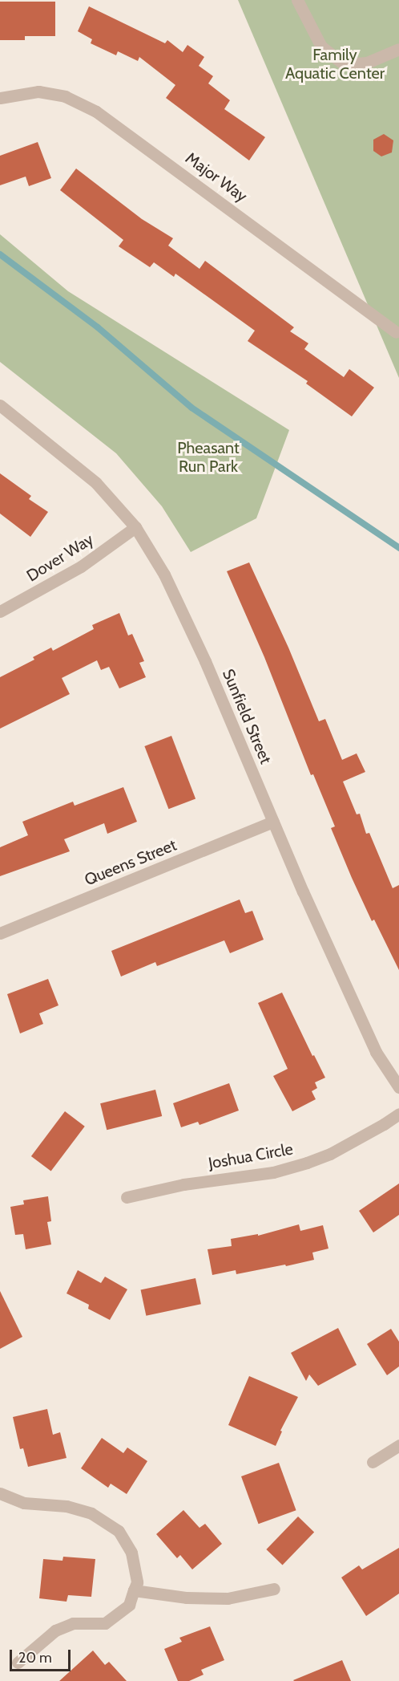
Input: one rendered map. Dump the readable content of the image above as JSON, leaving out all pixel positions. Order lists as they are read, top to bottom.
{
  "streets": {
    "street": [
      "Major Way",
      "Dover Way",
      "Sunfield Street",
      "Queens Street",
      "Joshua Circle"
    ]
  },
  "crossings": [
    ["Dover Way", "Sunfield Street"],
    ["Sunfield Street", "Queens Street"]
  ],
  "parks": ["Family Aquatic Center", "Pheasant Run Park"],
  "scale_bar": "20 m"
}
